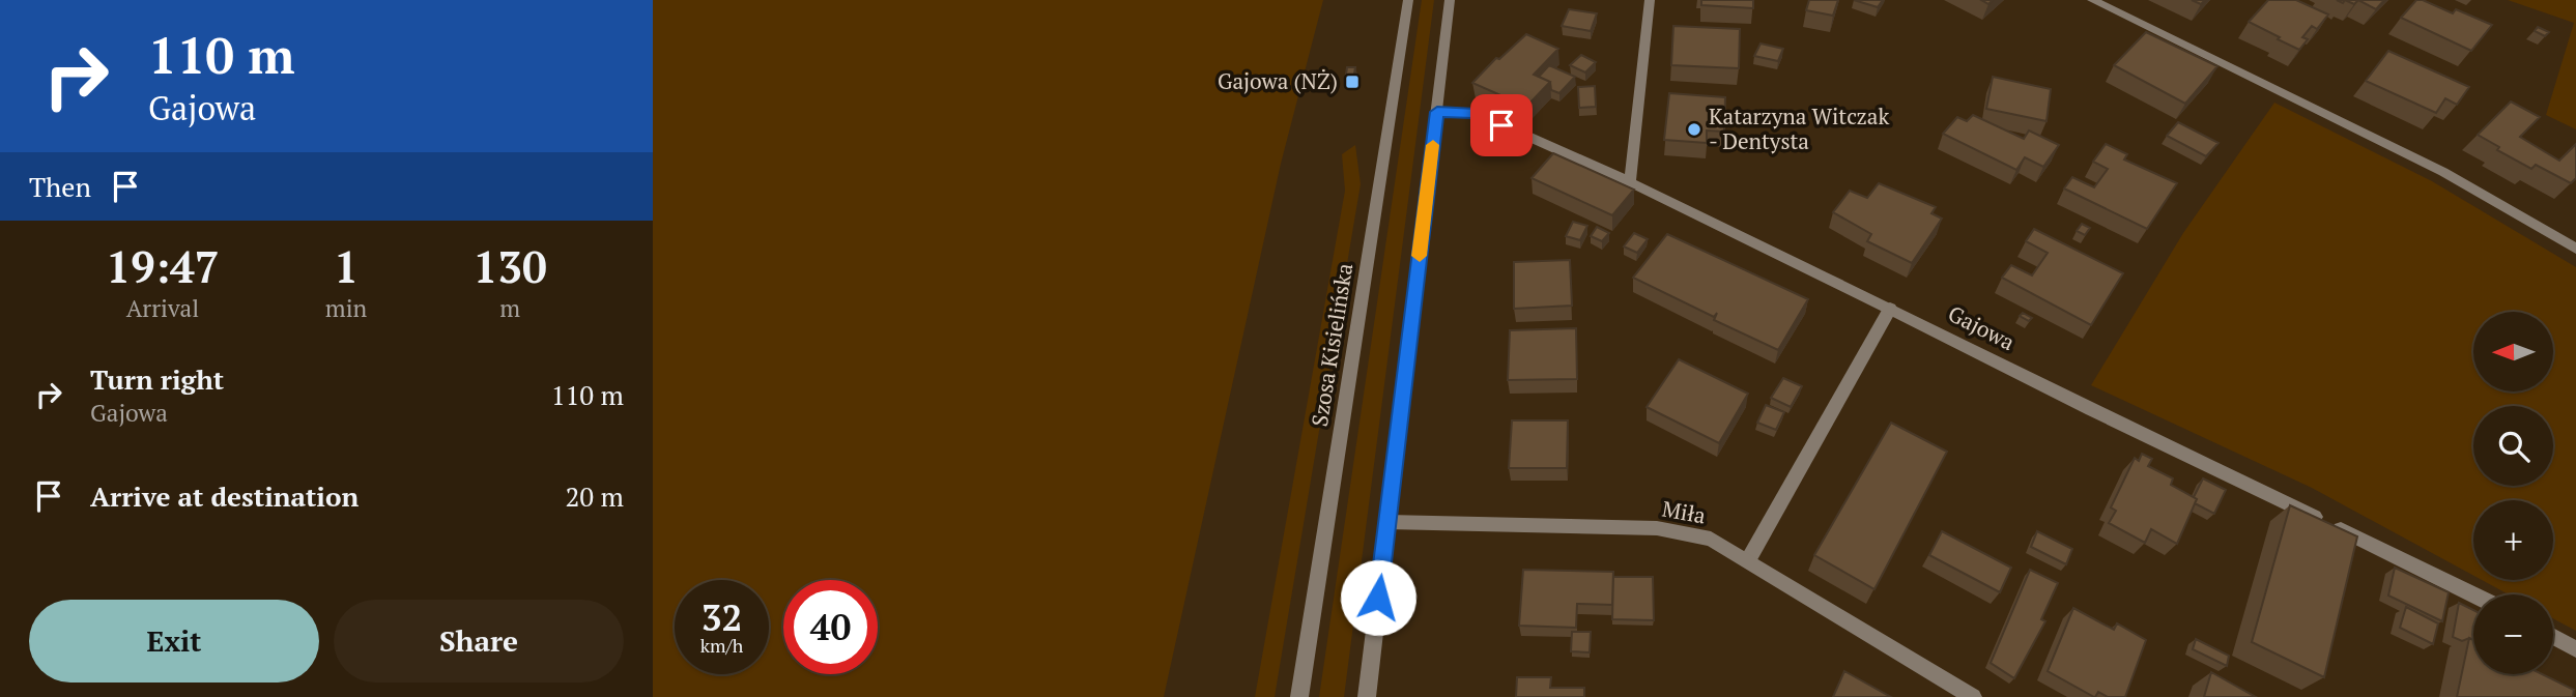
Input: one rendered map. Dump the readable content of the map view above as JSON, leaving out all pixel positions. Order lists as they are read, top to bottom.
{
  "streets": {
    "street": ["Gajowa", "Szosa Kisielińska", "Miła"]
  },
  "places": {
    "transit": ["Gajowa (NŻ)"],
    "other": ["Katarzyna Witczak - Dentysta"]
  },
  "north": "left",
  "page": {
    "turn": ["110 m", "Gajowa"],
    "then": "Then",
    "eta": [
      "19:47",
      "Arrival",
      "1",
      "min",
      "130",
      "m"
    ],
    "map_buttons": ["+", "−"],
    "list": [
      {
        "name": "Turn right",
        "note": "Gajowa",
        "value": "110 m"
      },
      {
        "name": "Arrive at destination",
        "value": "20 m"
      }
    ],
    "speed": "32 km/h",
    "limit": "40",
    "buttons": ["Exit", "Share"]
  }
}
